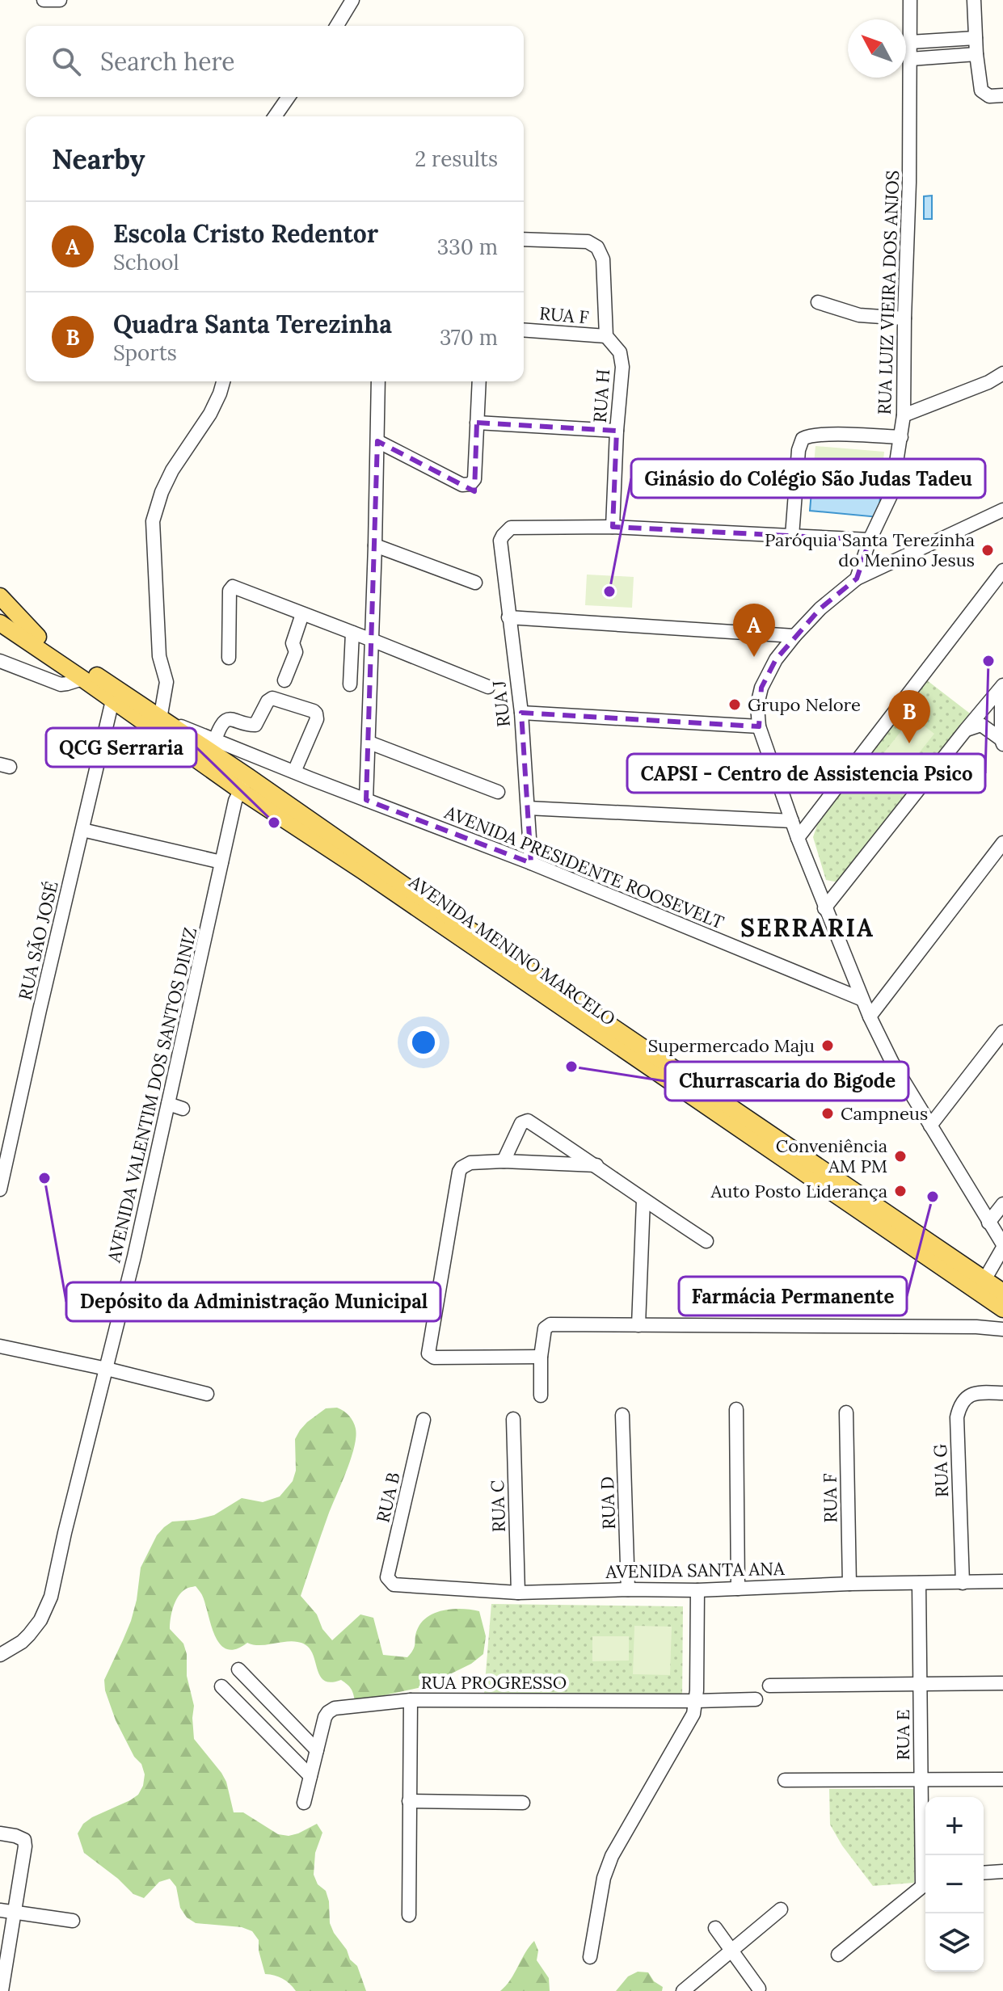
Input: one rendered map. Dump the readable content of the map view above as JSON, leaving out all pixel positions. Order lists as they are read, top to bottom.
{
  "streets": {
    "main road": ["AVENIDA MENINO MARCELO"],
    "street": [
      "RUA LUIZ VIEIRA DOS ANJOS",
      "RUA F",
      "RUA H",
      "RUA J",
      "AVENIDA PRESIDENTE ROOSEVELT",
      "RUA SÃO JOSÉ",
      "AVENIDA VALENTIM DOS SANTOS DINIZ",
      "RUA G",
      "RUA B",
      "RUA D",
      "RUA C",
      "AVENIDA SANTA ANA",
      "RUA PROGRESSO",
      "RUA E"
    ]
  },
  "crossings": [
    ["RUA F", "RUA H"],
    ["RUA F", "AVENIDA SANTA ANA"],
    ["RUA H", "RUA J"],
    ["RUA J", "AVENIDA PRESIDENTE ROOSEVELT"],
    ["AVENIDA PRESIDENTE ROOSEVELT", "AVENIDA MENINO MARCELO"],
    ["RUA SÃO JOSÉ", "AVENIDA MENINO MARCELO"],
    ["AVENIDA MENINO MARCELO", "AVENIDA VALENTIM DOS SANTOS DINIZ"],
    ["RUA G", "AVENIDA SANTA ANA"],
    ["RUA B", "AVENIDA SANTA ANA"],
    ["RUA D", "AVENIDA SANTA ANA"],
    ["RUA C", "AVENIDA SANTA ANA"],
    ["AVENIDA SANTA ANA", "RUA E"]
  ],
  "districts": ["SERRARIA"],
  "places": [
    "Paróquia Santa Terezinha do Menino Jesus",
    "Ginásio do Colégio São Judas Tadeu",
    "CAPSI - Centro de Assistencia Psico",
    "Grupo Nelore",
    "QCG Serraria",
    "Supermercado Maju",
    "Churrascaria do Bigode",
    "Campneus",
    "Conveniência AM PM",
    "Depósito da Administração Municipal",
    "Auto Posto Liderança",
    "Farmácia Permanente"
  ],
  "north": "top left",
  "page": {
    "search": "Search here",
    "heading": ["Nearby", "2 results"],
    "list": [
      {
        "mark": "A",
        "name": "Escola Cristo Redentor",
        "note": "School",
        "value": "330 m"
      },
      {
        "mark": "B",
        "name": "Quadra Santa Terezinha",
        "note": "Sports",
        "value": "370 m"
      }
    ],
    "pins": ["A", "B"],
    "map_buttons": ["+", "−"]
  }
}
